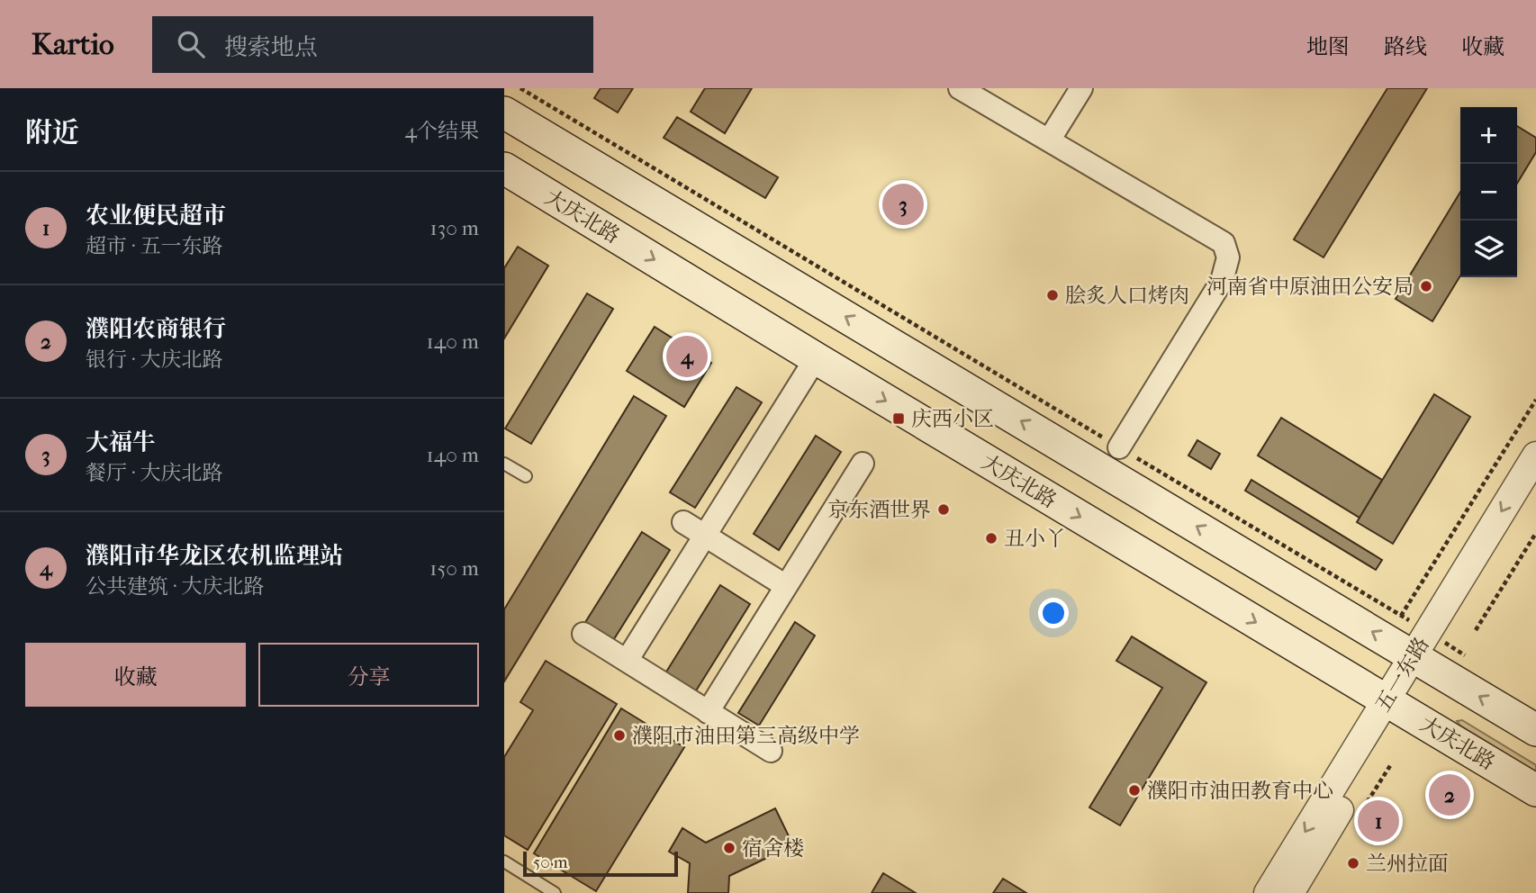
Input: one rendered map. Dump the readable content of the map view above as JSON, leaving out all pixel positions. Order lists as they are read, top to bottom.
{
  "streets": {
    "main road": ["大庆北路"],
    "street": ["五一东路"]
  },
  "crossings": [
    ["大庆北路", "五一东路"]
  ],
  "places": {
    "other": [
      "河南省中原油田公安局",
      "脍炙人口烤肉",
      "京东酒世界",
      "丑小丫",
      "濮阳市油田第三高级中学",
      "濮阳市油田教育中心",
      "宿舍楼",
      "兰州拉面"
    ],
    "transit": ["庆西小区"]
  },
  "scale_bar": "50 m",
  "page": {
    "header": "Kartio",
    "search": "搜索地点",
    "nav": ["地图", "路线", "收藏"],
    "heading": ["附近", "4个结果"],
    "map_buttons": ["+", "−"],
    "list": [
      {
        "mark": "1",
        "name": "农业便民超市",
        "note": "超市 · 五一东路",
        "value": "130 m"
      },
      {
        "mark": "2",
        "name": "濮阳农商银行",
        "note": "银行 · 大庆北路",
        "value": "140 m"
      },
      {
        "mark": "3",
        "name": "大福牛",
        "note": "餐厅 · 大庆北路",
        "value": "140 m"
      },
      {
        "mark": "4",
        "name": "濮阳市华龙区农机监理站",
        "note": "公共建筑 · 大庆北路",
        "value": "150 m"
      }
    ],
    "pins": [
      "3",
      "4",
      "2",
      "1"
    ],
    "buttons": ["收藏", "分享"],
    "scale": "50 m"
  }
}
